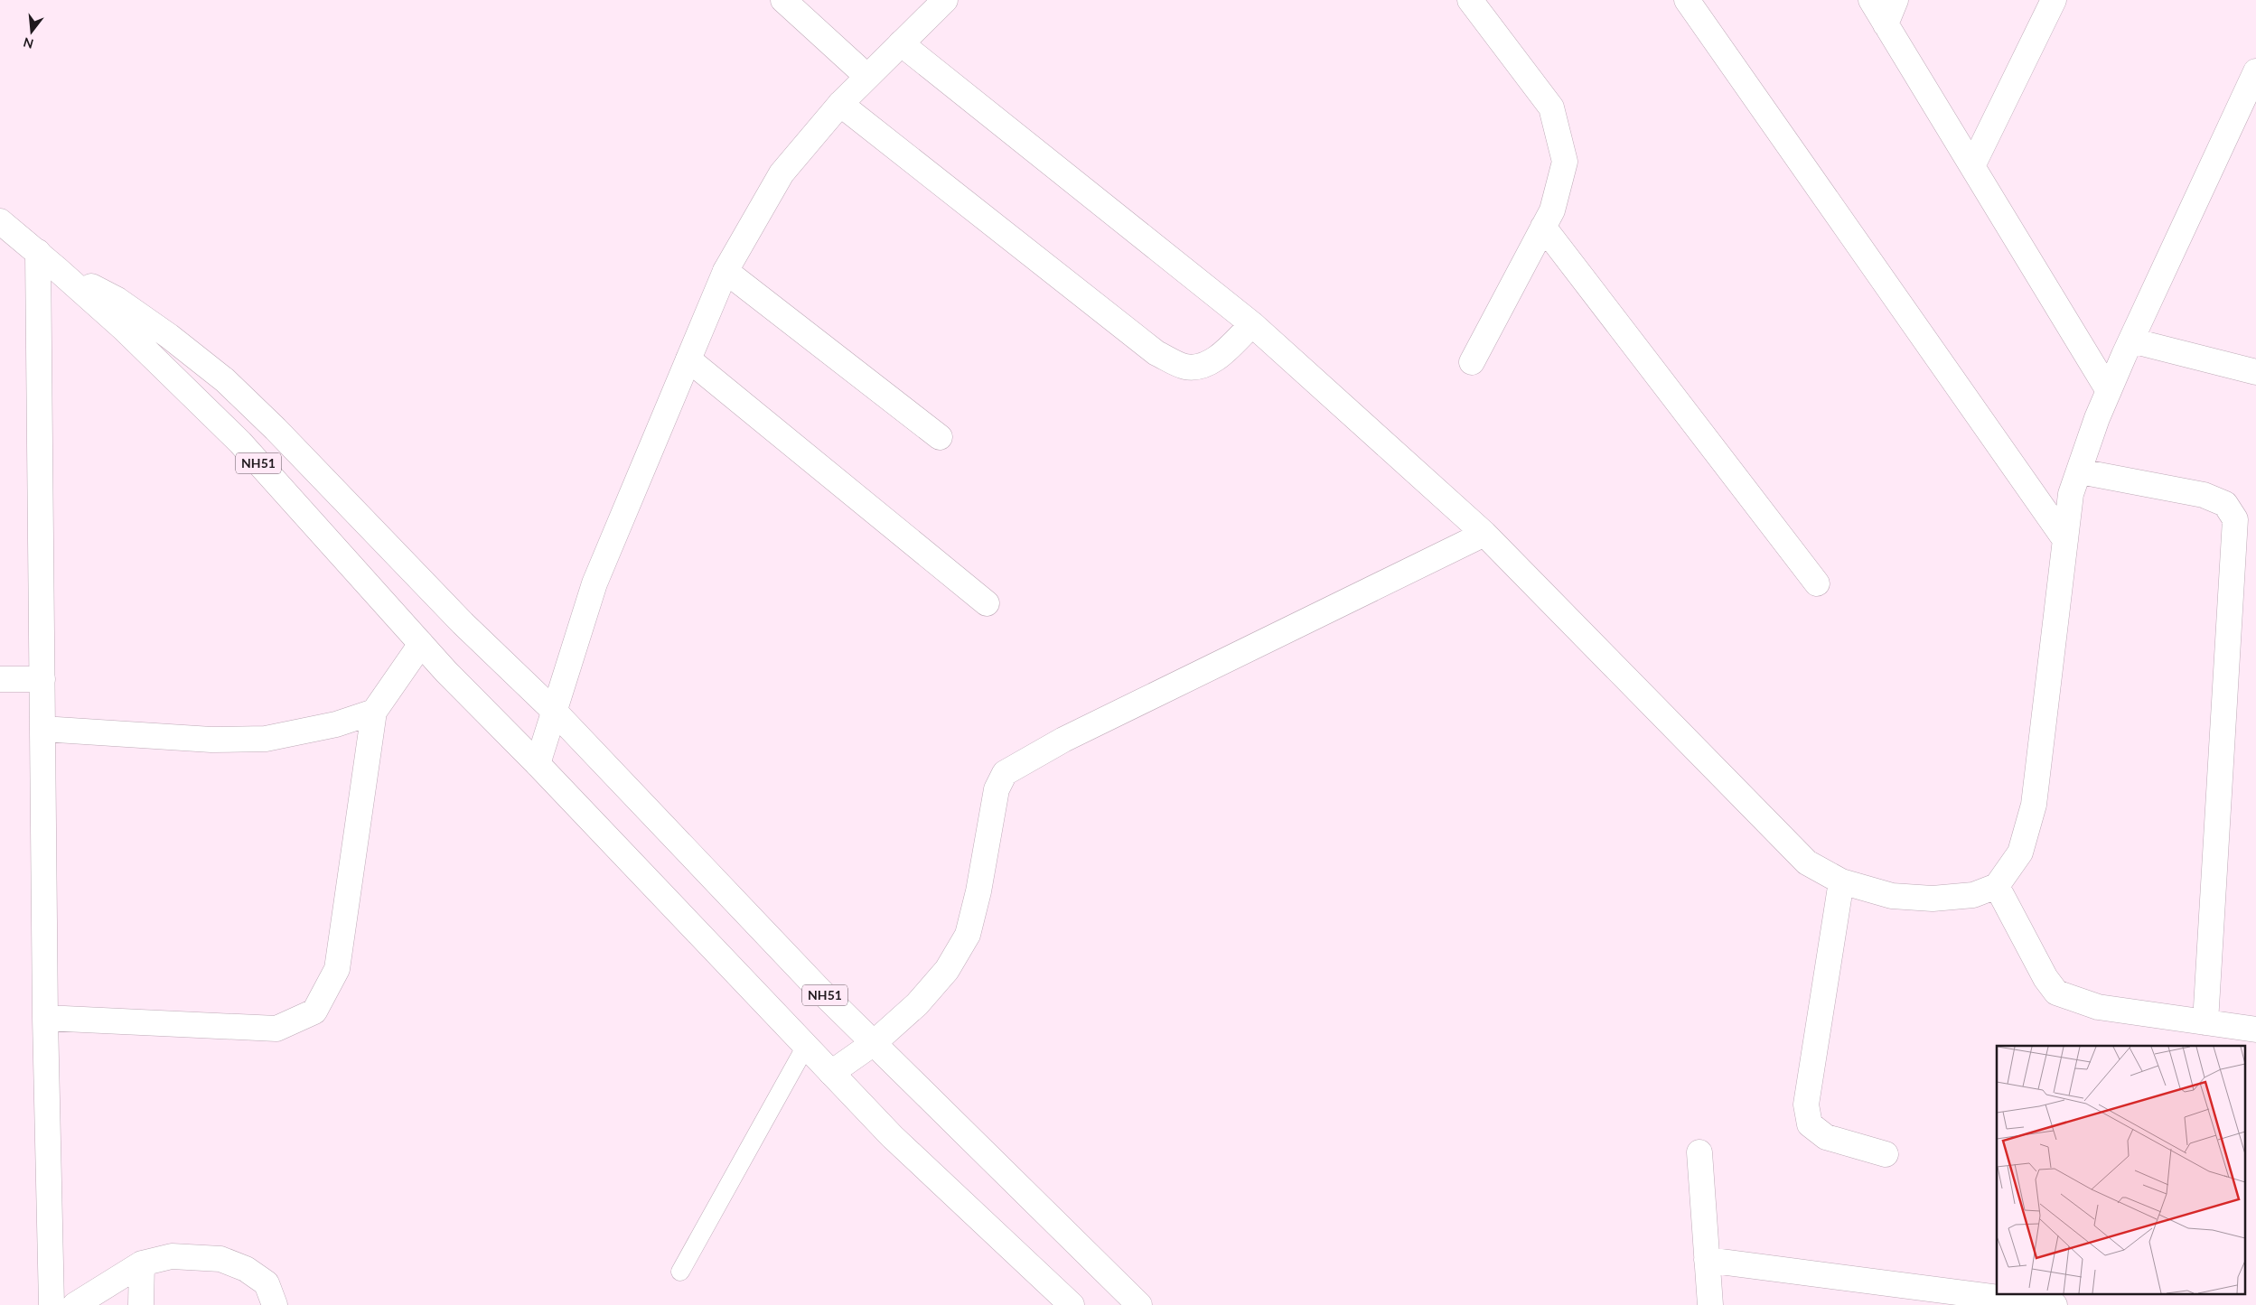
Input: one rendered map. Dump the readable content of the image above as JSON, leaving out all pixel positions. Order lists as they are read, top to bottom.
{
  "streets": {
    "main road": ["NH51"]
  },
  "north": "bottom"
}
